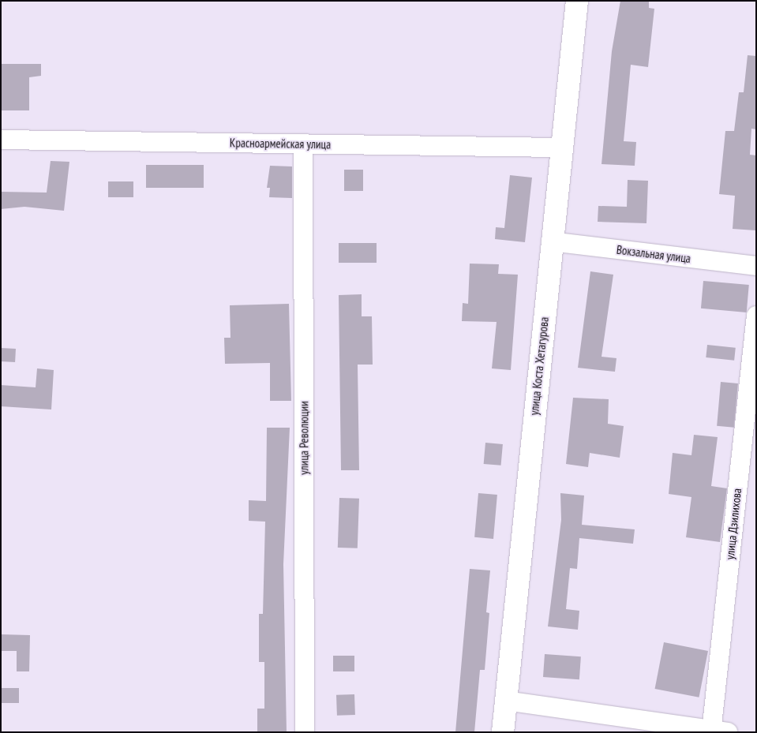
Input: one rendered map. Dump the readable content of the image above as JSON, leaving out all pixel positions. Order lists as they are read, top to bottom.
{
  "streets": {
    "main road": ["улица Коста Хетагурова"],
    "street": [
      "Красноармейская улица",
      "Вокзальная улица",
      "улица Революции",
      "улица Дзилихова"
    ]
  },
  "crossings": [
    ["Красноармейская улица", "улица Коста Хетагурова"],
    ["Красноармейская улица", "улица Революции"],
    ["Вокзальная улица", "улица Коста Хетагурова"]
  ]
}
